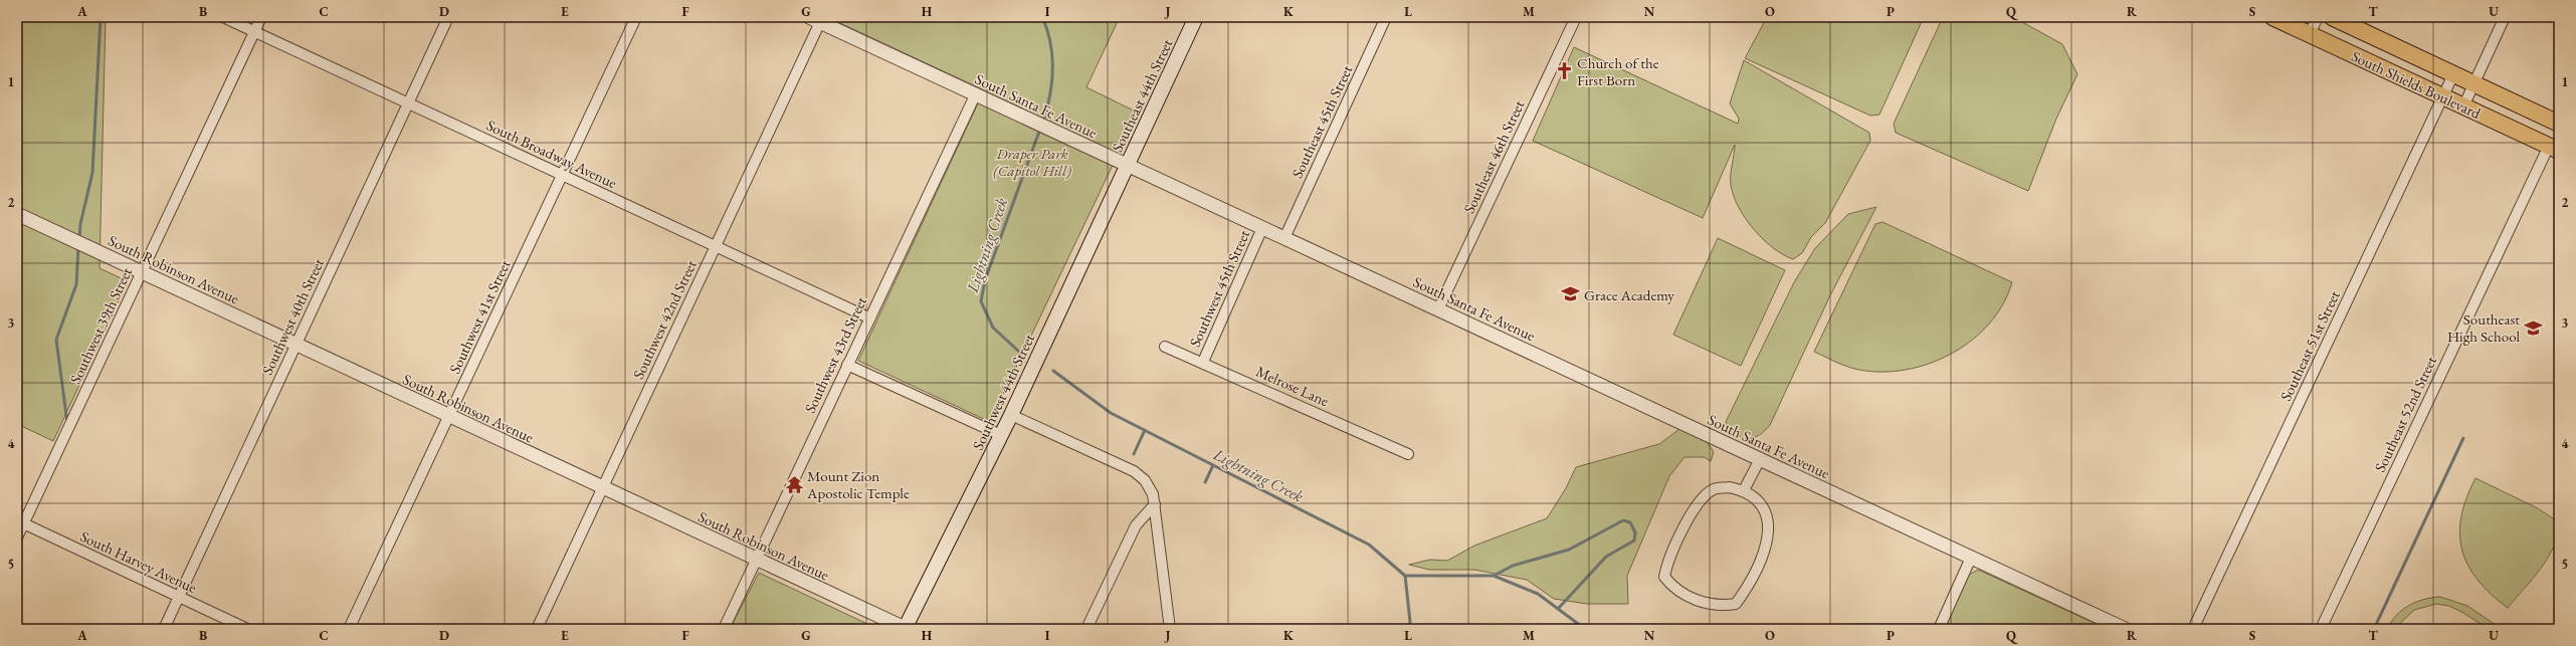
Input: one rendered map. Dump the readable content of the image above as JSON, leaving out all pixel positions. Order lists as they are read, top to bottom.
{
  "streets": {
    "main road": ["South Shields Boulevard", "Southeast 44th Street", "Southwest 44th Street"],
    "street": [
      "South Santa Fe Avenue",
      "Southeast 45th Street",
      "South Broadway Avenue",
      "Southeast 46th Street",
      "South Robinson Avenue",
      "Southwest 45th Street",
      "Southwest 40th Street",
      "Southwest 41st Street",
      "Southwest 42nd Street",
      "Southwest 39th Street",
      "Southeast 51st Street",
      "Southwest 43rd Street",
      "Melrose Lane",
      "Southeast 52nd Street",
      "South Harvey Avenue"
    ]
  },
  "crossings": [
    ["South Shields Boulevard", "Southeast 51st Street"],
    ["South Shields Boulevard", "Southeast 52nd Street"],
    ["Southeast 44th Street", "South Santa Fe Avenue"],
    ["Southeast 44th Street", "Southwest 44th Street"],
    ["South Santa Fe Avenue", "Southeast 45th Street"],
    ["South Santa Fe Avenue", "Southeast 46th Street"],
    ["South Santa Fe Avenue", "Southwest 45th Street"],
    ["South Santa Fe Avenue", "Southwest 42nd Street"],
    ["South Santa Fe Avenue", "Southwest 43rd Street"],
    ["South Santa Fe Avenue", "Southwest 44th Street"],
    ["South Broadway Avenue", "Southwest 40th Street"],
    ["South Broadway Avenue", "Southwest 41st Street"],
    ["South Broadway Avenue", "Southwest 42nd Street"],
    ["South Broadway Avenue", "Southwest 39th Street"],
    ["South Broadway Avenue", "Southwest 43rd Street"],
    ["South Robinson Avenue", "Southwest 40th Street"],
    ["South Robinson Avenue", "Southwest 41st Street"],
    ["South Robinson Avenue", "Southwest 42nd Street"],
    ["South Robinson Avenue", "Southwest 39th Street"],
    ["South Robinson Avenue", "Southwest 43rd Street"],
    ["South Robinson Avenue", "Southwest 44th Street"],
    ["Southwest 45th Street", "Melrose Lane"],
    ["Southwest 40th Street", "South Harvey Avenue"],
    ["Southwest 39th Street", "South Harvey Avenue"]
  ],
  "water": ["Lightning Creek"],
  "parks": ["Draper Park (Capitol Hill)"],
  "places": {
    "church": ["Church of the First Born"],
    "school or university": ["Grace Academy", "Southeast High School"],
    "temple": ["Mount Zion Apostolic Temple"]
  },
  "grid": {
    "columns": [
      "A",
      "B",
      "C",
      "D",
      "E",
      "F",
      "G",
      "H",
      "I",
      "J",
      "K",
      "L",
      "M",
      "N",
      "O",
      "P",
      "Q",
      "R",
      "S",
      "T",
      "U"
    ],
    "rows": [
      "1",
      "2",
      "3",
      "4",
      "5"
    ]
  }
}
